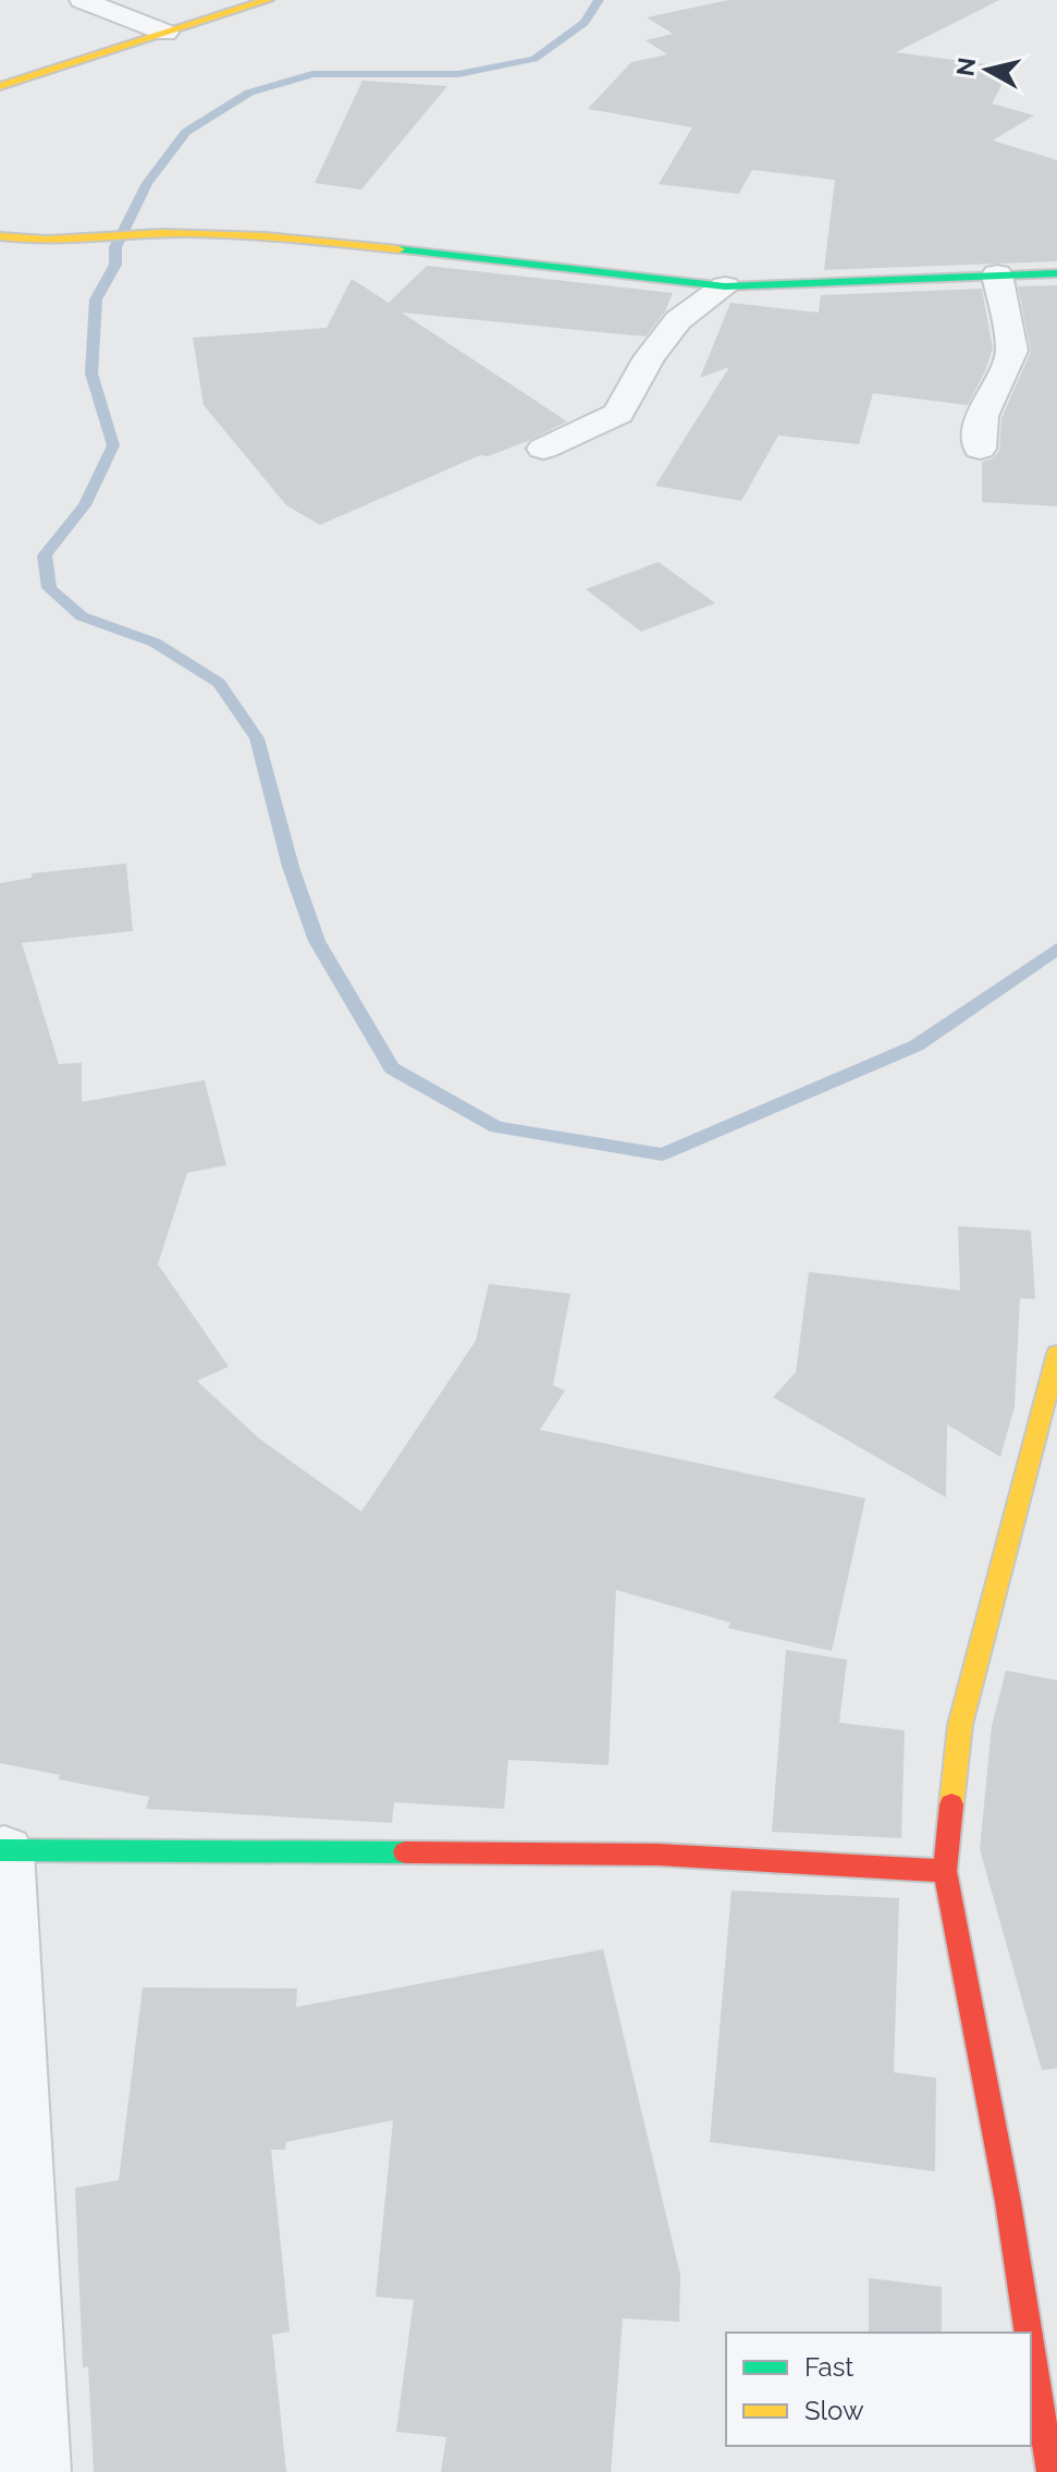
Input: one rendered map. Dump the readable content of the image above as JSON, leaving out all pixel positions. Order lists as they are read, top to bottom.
{
  "legend": ["Fast", "Slow"],
  "north": "left"
}
